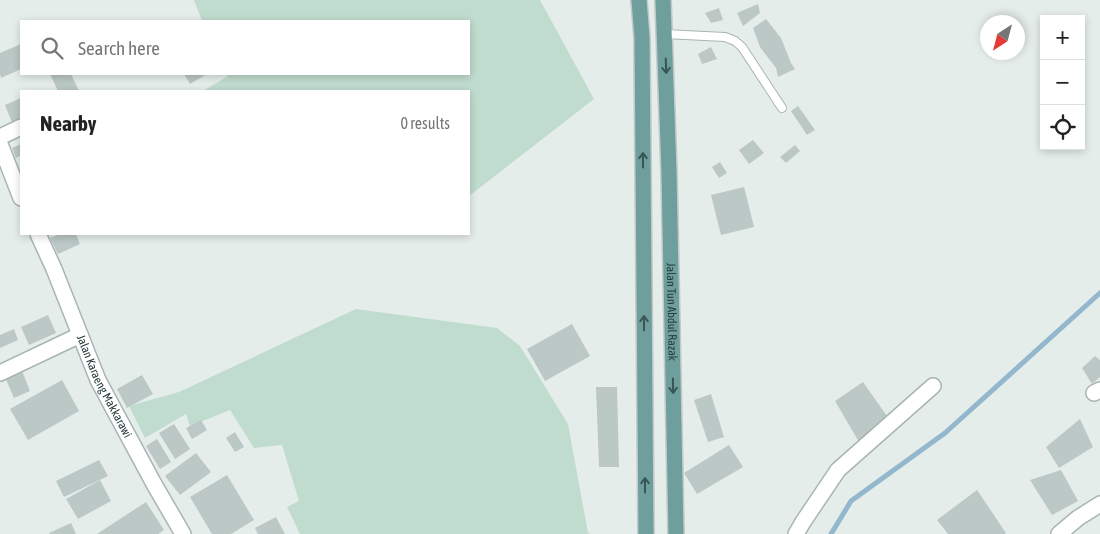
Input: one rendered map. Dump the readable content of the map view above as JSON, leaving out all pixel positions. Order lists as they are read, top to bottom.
{
  "streets": {
    "main road": ["Jalan Tun Abdul Razak"],
    "street": ["Jalan Karaeng Makkarawi"]
  },
  "north": "bottom left",
  "page": {
    "map_buttons": ["+", "−"],
    "search": "Search here",
    "heading": ["Nearby", "0 results"]
  }
}
